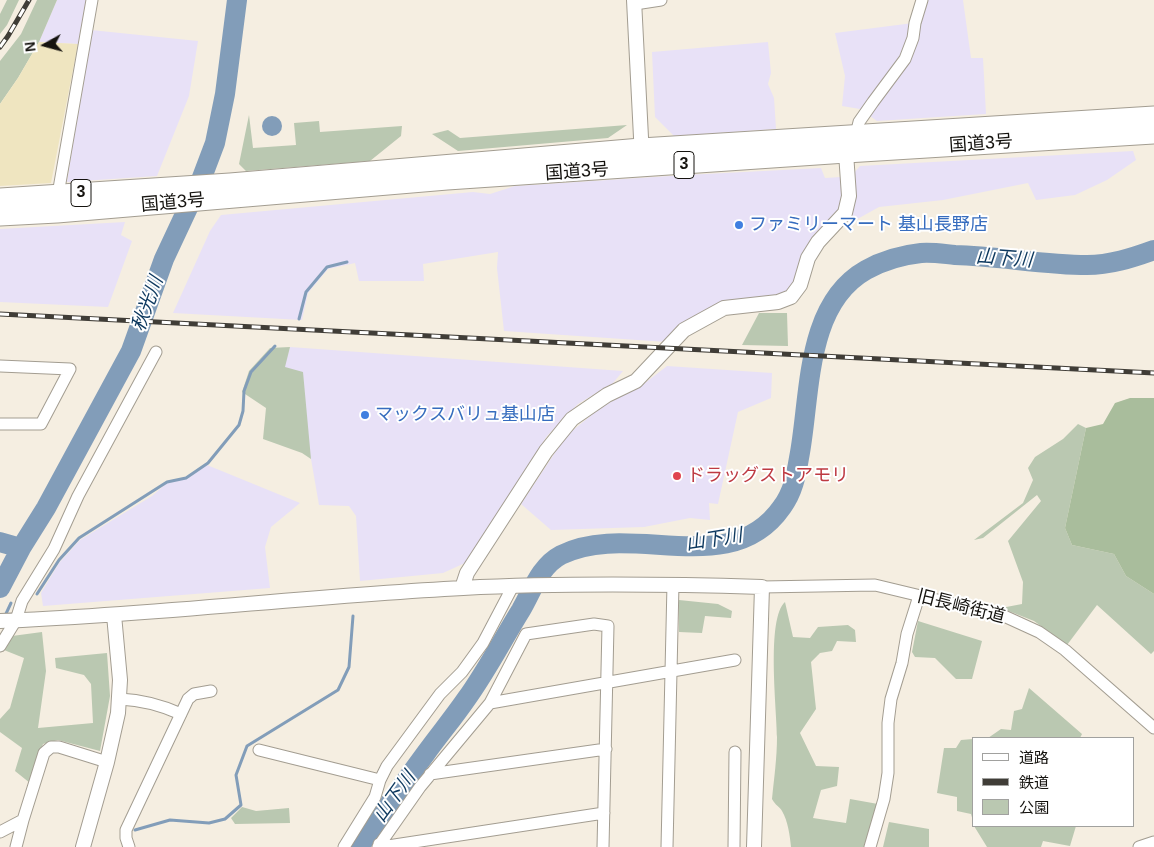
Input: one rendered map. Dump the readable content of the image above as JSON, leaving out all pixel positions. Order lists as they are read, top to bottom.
{
  "streets": {
    "highway": ["国道3号", "3"],
    "street": ["旧長崎街道"]
  },
  "water": ["山下川", "秋光川"],
  "places": ["ファミリーマート 基山長野店", "マックスバリュ基山店", "ドラッグストアモリ"],
  "legend": ["道路", "鉄道", "公園"],
  "north": "left"
}
